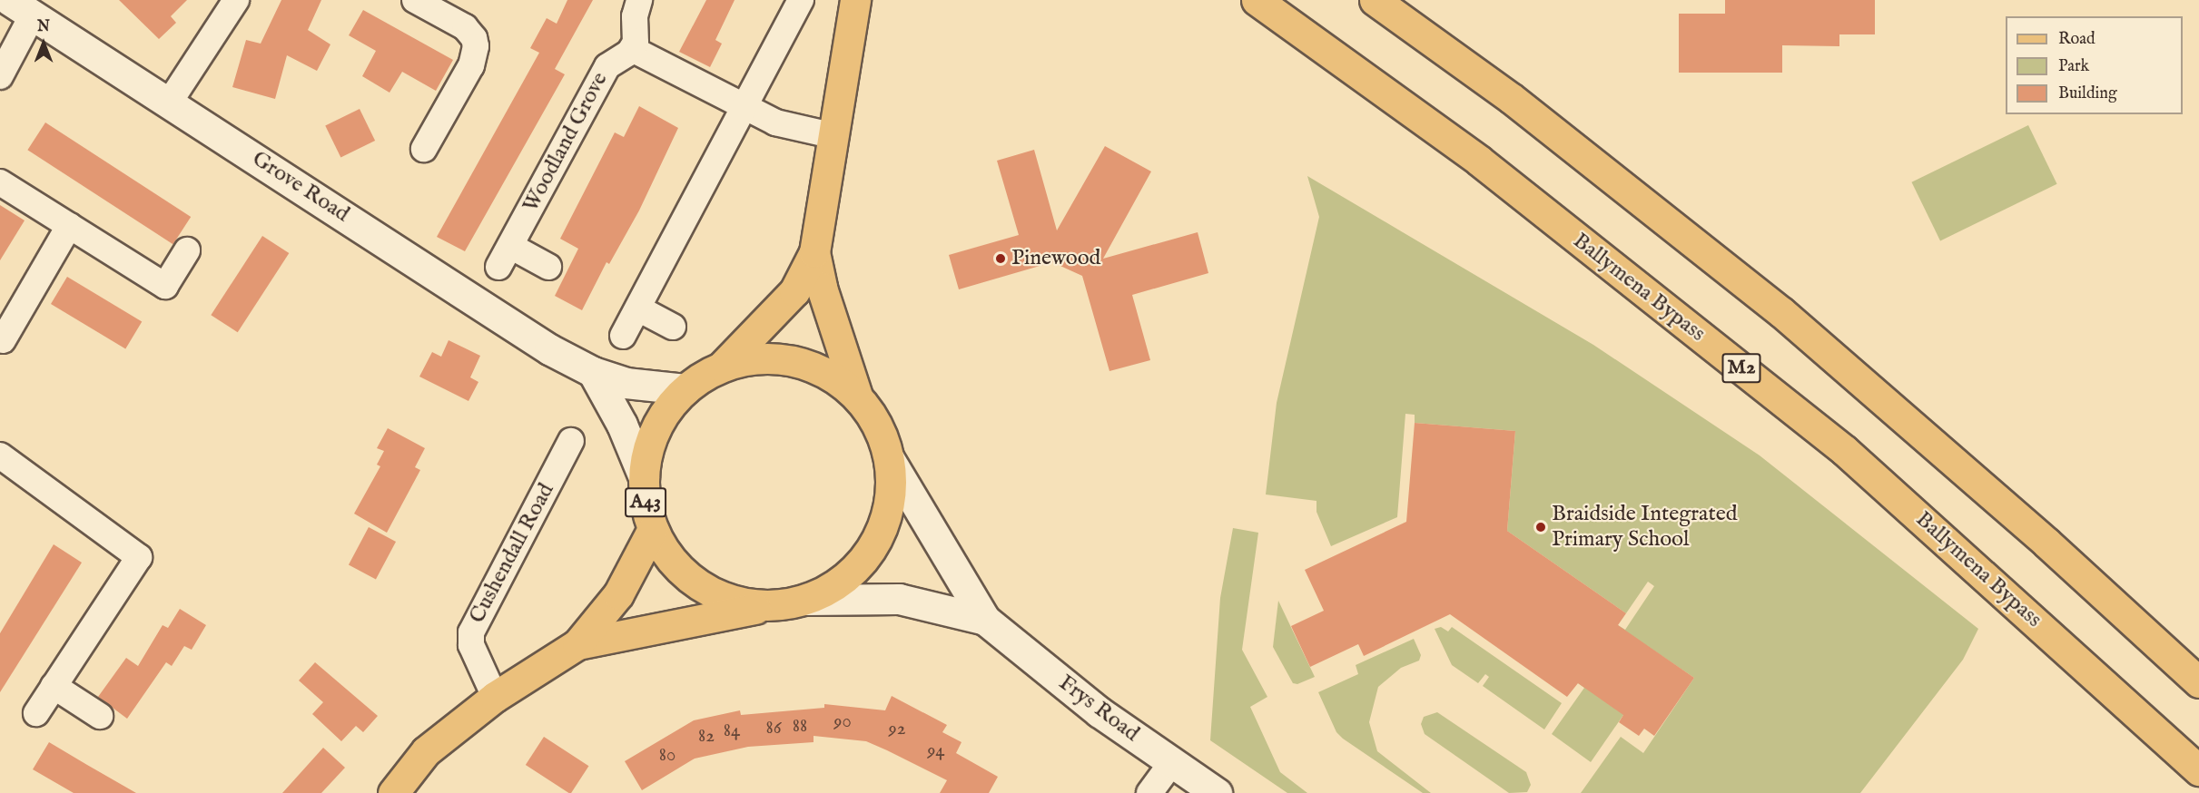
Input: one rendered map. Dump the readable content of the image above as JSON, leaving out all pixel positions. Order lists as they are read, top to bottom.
{
  "streets": {
    "main road": ["Ballymena Bypass", "M2", "A43"],
    "street": [
      "Woodland Grove",
      "Grove Road",
      "Cushendall Road",
      "Frys Road"
    ]
  },
  "crossings": [
    ["Grove Road", "A43"],
    ["A43", "Cushendall Road"],
    ["A43", "Frys Road"]
  ],
  "places": ["Pinewood", "Braidside Integrated Primary School"],
  "house_numbers": [
    "90",
    "88",
    "86",
    "92",
    "84",
    "82",
    "94",
    "80"
  ],
  "legend": ["Road", "Park", "Building"],
  "north": "top"
}
